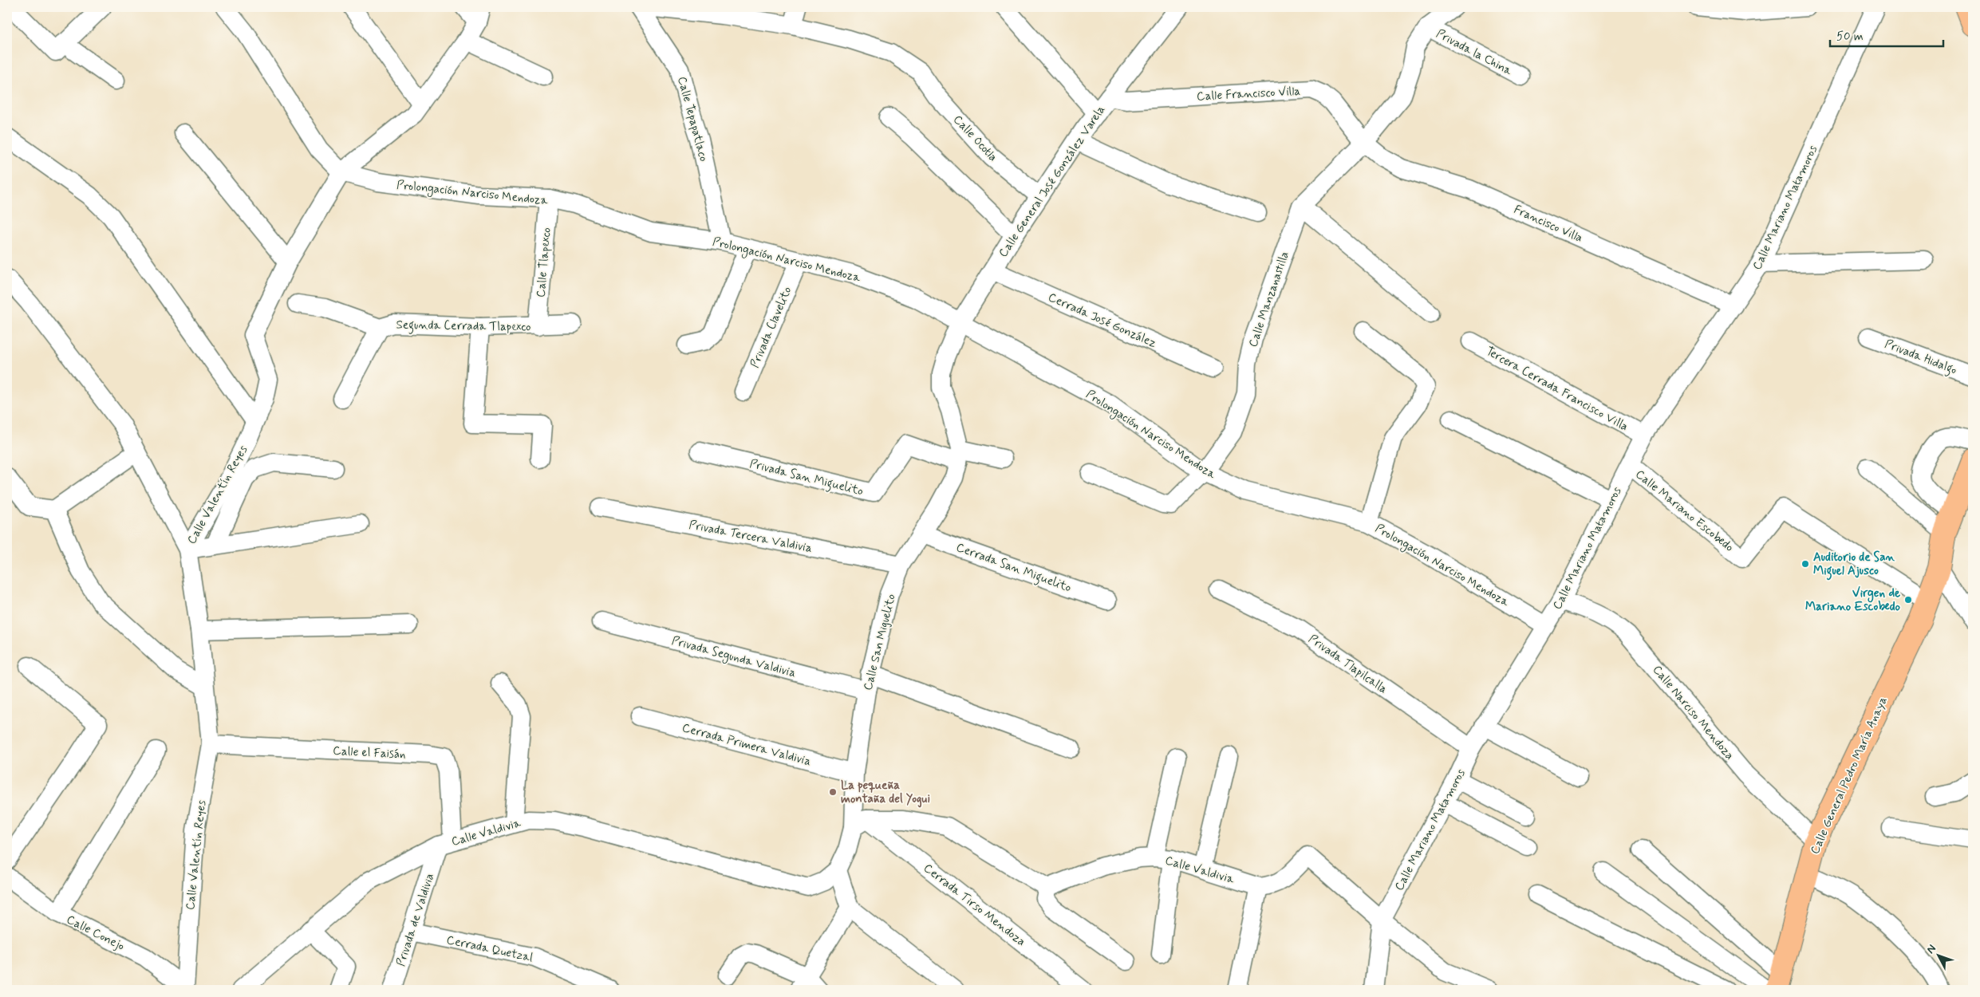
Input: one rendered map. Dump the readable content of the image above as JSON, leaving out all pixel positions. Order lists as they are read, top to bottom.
{
  "streets": {
    "main road": ["Calle General Pedro María Anaya"],
    "street": [
      "Privada la China",
      "Calle Francisco Villa",
      "Calle Tepapatlaco",
      "Calle Ocotla",
      "Calle General José González Varela",
      "Prolongación Narciso Mendoza",
      "Calle Mariano Matamoros",
      "Francisco Villa",
      "Calle Tlapexco",
      "Calle Manzanastilla",
      "Cerrada José González",
      "Segunda Cerrada Tlapexco",
      "Privada Clavelito",
      "Privada Hidalgo",
      "Tercera Cerrada Francisco Villa",
      "Privada San Miguelito",
      "Calle Valentín Reyes",
      "Calle Mariano Escobedo",
      "Privada Tercera Valdivia",
      "Cerrada San Miguelito",
      "Calle San Miguelito",
      "Privada Segunda Valdivia",
      "Privada Tlapilcalla",
      "Calle Narciso Mendoza",
      "Cerrada Primera Valdivia",
      "Calle el Faisán",
      "Calle Valdivia",
      "Cerrada Tirso Mendoza",
      "Privada de Valdivia",
      "Calle Conejo",
      "Cerrada Quetzal"
    ]
  },
  "crossings": [
    ["Privada la China", "Calle Manzanastilla"],
    ["Calle Francisco Villa", "Calle General José González Varela"],
    ["Calle Francisco Villa", "Francisco Villa"],
    ["Calle Francisco Villa", "Calle Manzanastilla"],
    ["Calle Tepapatlaco", "Prolongación Narciso Mendoza"],
    ["Calle Ocotla", "Calle General José González Varela"],
    ["Calle General José González Varela", "Prolongación Narciso Mendoza"],
    ["Calle General José González Varela", "Cerrada José González"],
    ["Prolongación Narciso Mendoza", "Calle Mariano Matamoros"],
    ["Prolongación Narciso Mendoza", "Calle Tlapexco"],
    ["Prolongación Narciso Mendoza", "Calle Manzanastilla"],
    ["Prolongación Narciso Mendoza", "Privada Clavelito"],
    ["Prolongación Narciso Mendoza", "Calle Valentín Reyes"],
    ["Calle Mariano Matamoros", "Francisco Villa"],
    ["Calle Mariano Matamoros", "Tercera Cerrada Francisco Villa"],
    ["Calle Mariano Matamoros", "Calle Mariano Escobedo"],
    ["Calle Mariano Matamoros", "Privada Tlapilcalla"],
    ["Calle Mariano Matamoros", "Calle Narciso Mendoza"],
    ["Francisco Villa", "Calle Manzanastilla"],
    ["Calle Tlapexco", "Segunda Cerrada Tlapexco"],
    ["Privada San Miguelito", "Calle San Miguelito"],
    ["Calle Valentín Reyes", "Calle el Faisán"],
    ["Calle Valentín Reyes", "Calle Conejo"],
    ["Calle Mariano Escobedo", "Calle General Pedro María Anaya"],
    ["Privada Tercera Valdivia", "Calle San Miguelito"],
    ["Cerrada San Miguelito", "Calle San Miguelito"],
    ["Calle San Miguelito", "Privada Segunda Valdivia"],
    ["Calle San Miguelito", "Cerrada Primera Valdivia"],
    ["Calle San Miguelito", "Calle Valdivia"],
    ["Calle San Miguelito", "Cerrada Tirso Mendoza"],
    ["Calle Narciso Mendoza", "Calle General Pedro María Anaya"],
    ["Calle el Faisán", "Calle Valdivia"],
    ["Calle el Faisán", "Privada de Valdivia"],
    ["Calle Valdivia", "Privada de Valdivia"],
    ["Privada de Valdivia", "Cerrada Quetzal"]
  ],
  "places": ["Auditorio de San Miguel Ajusco", "Virgen de Mariano Escobedo", "La pequeña montaña del Yogui"],
  "scale_bar": "50 m",
  "north": "top left"
}
